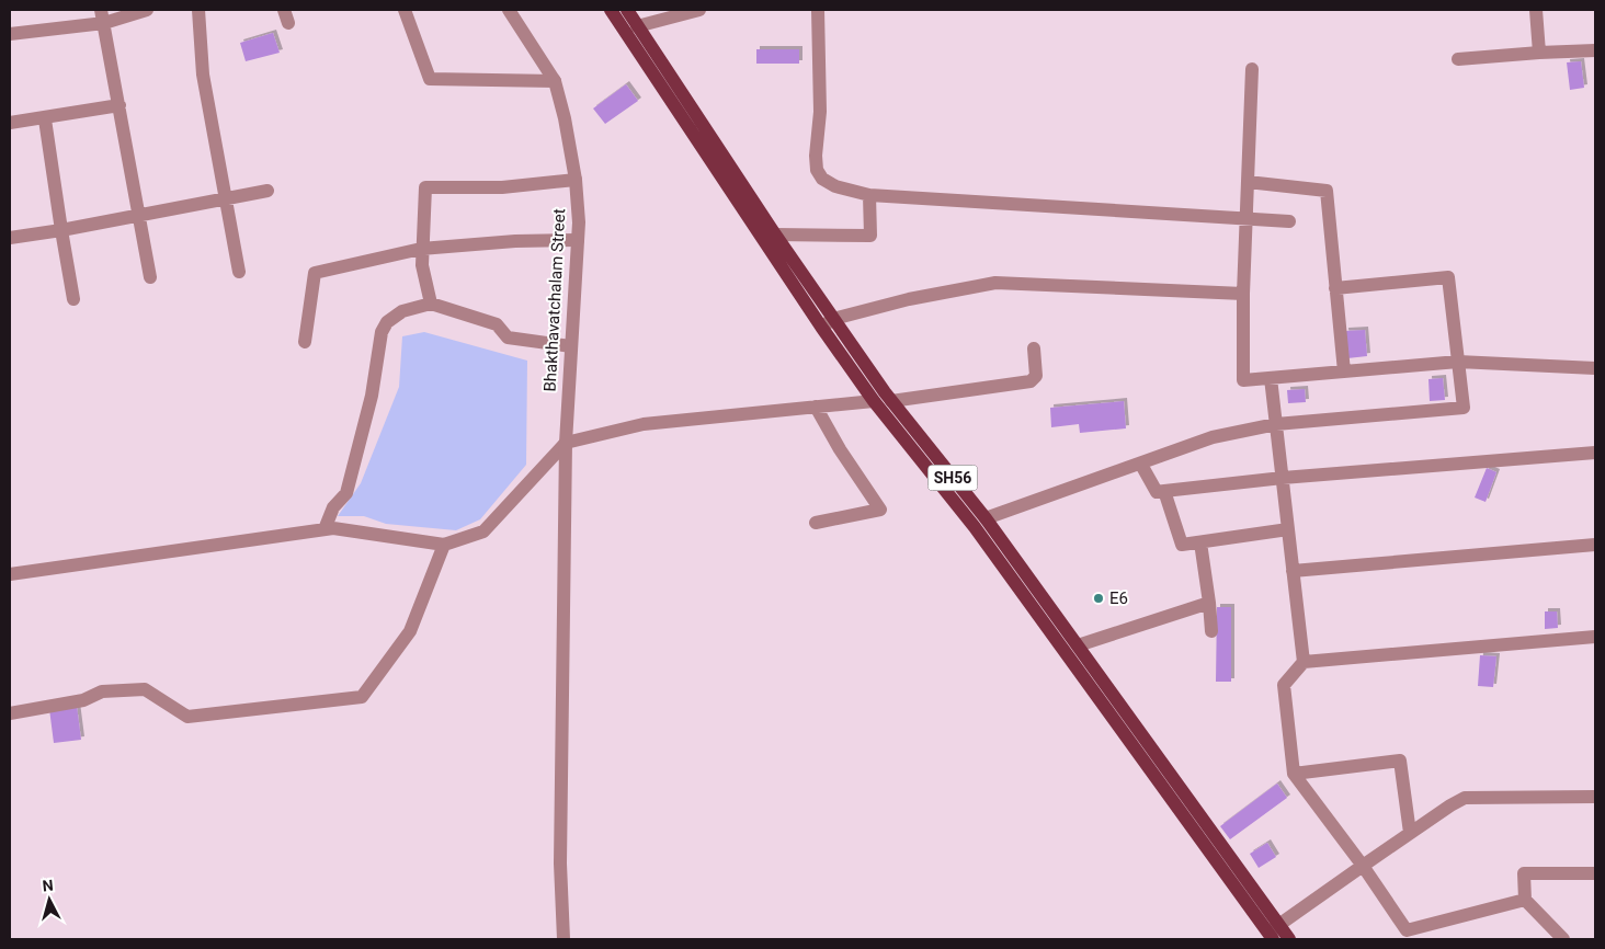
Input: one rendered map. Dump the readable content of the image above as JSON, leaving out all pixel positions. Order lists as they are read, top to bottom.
{
  "streets": {
    "main road": ["SH56"],
    "street": ["Bhakthavatchalam Street"]
  },
  "places": ["E6"],
  "north": "top"
}
